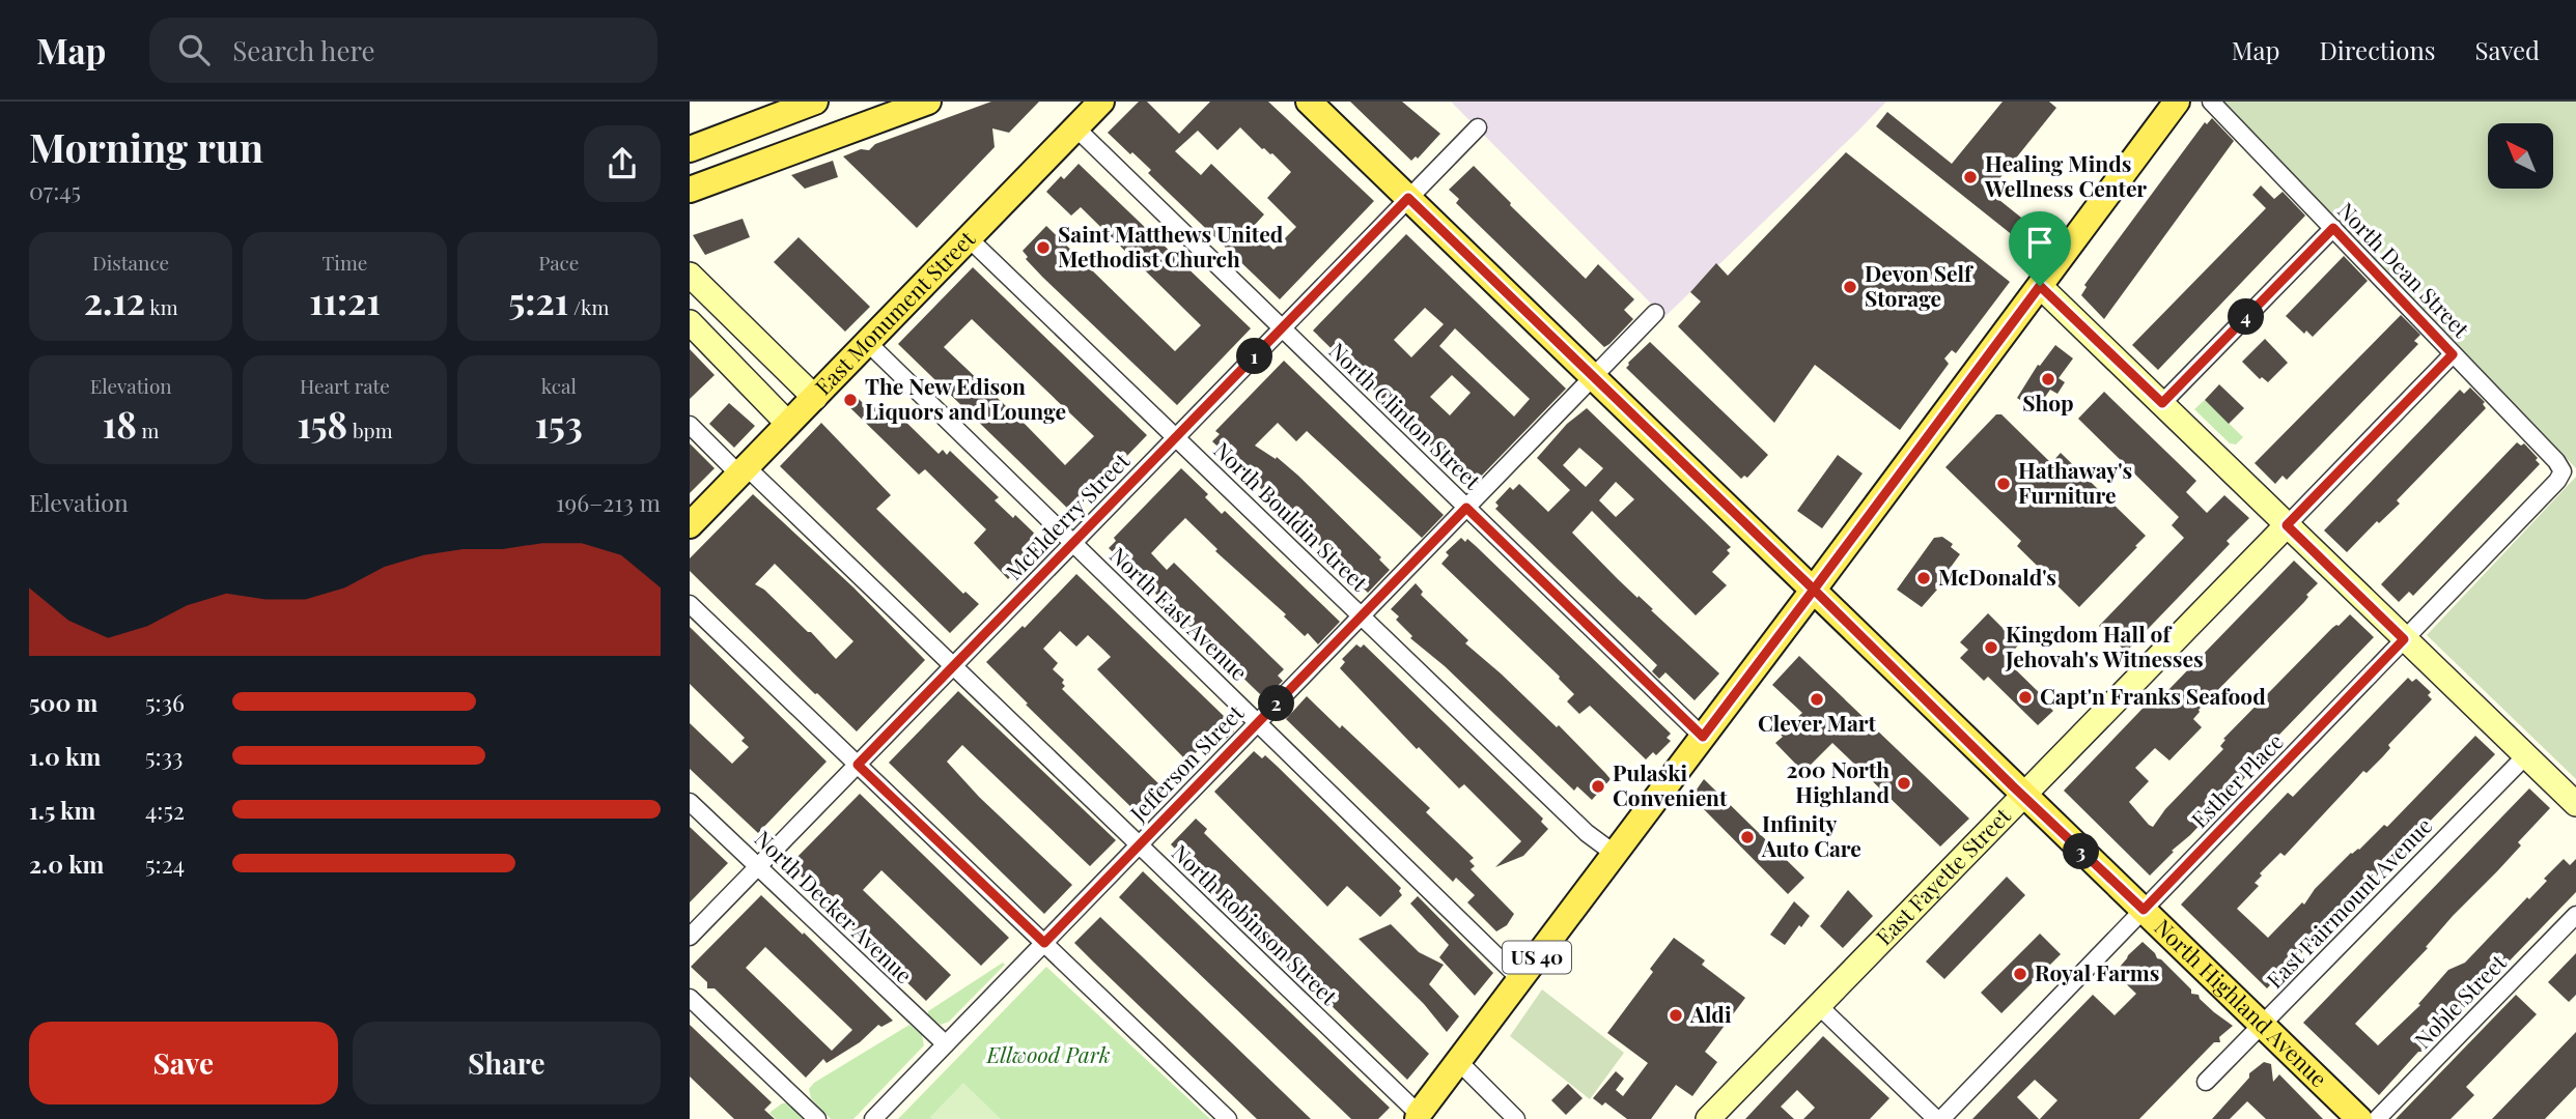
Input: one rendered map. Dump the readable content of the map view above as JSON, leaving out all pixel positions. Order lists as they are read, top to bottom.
{
  "streets": {
    "main road": ["East Monument Street", "US 40", "North Highland Avenue"],
    "street": [
      "North Dean Street",
      "North Clinton Street",
      "McElderry Street",
      "North Bouldin Street",
      "North East Avenue",
      "Jefferson Street",
      "Esther Place",
      "East Fayette Street",
      "East Fairmount Avenue",
      "North Decker Avenue",
      "North Robinson Street",
      "Noble Street"
    ]
  },
  "crossings": [
    ["North Dean Street", "Esther Place"],
    ["North Dean Street", "East Fayette Street"],
    ["East Monument Street", "North Clinton Street"],
    ["East Monument Street", "North Bouldin Street"],
    ["East Monument Street", "North East Avenue"],
    ["East Monument Street", "North Robinson Street"],
    ["North Clinton Street", "McElderry Street"],
    ["North Clinton Street", "Jefferson Street"],
    ["North Clinton Street", "US 40"],
    ["McElderry Street", "North Bouldin Street"],
    ["McElderry Street", "North East Avenue"],
    ["McElderry Street", "North Decker Avenue"],
    ["McElderry Street", "North Robinson Street"],
    ["McElderry Street", "North Highland Avenue"],
    ["North Bouldin Street", "Jefferson Street"],
    ["North Bouldin Street", "US 40"],
    ["North East Avenue", "Jefferson Street"],
    ["North East Avenue", "US 40"],
    ["Jefferson Street", "North Decker Avenue"],
    ["Jefferson Street", "North Robinson Street"],
    ["Jefferson Street", "North Highland Avenue"],
    ["Esther Place", "North Highland Avenue"],
    ["East Fayette Street", "North Highland Avenue"],
    ["East Fairmount Avenue", "North Highland Avenue"],
    ["North Robinson Street", "US 40"],
    ["US 40", "North Highland Avenue"]
  ],
  "parks": ["Ellwood Park"],
  "places": [
    "Healing Minds Wellness Center",
    "Saint Matthews United Methodist Church",
    "Devon Self Storage",
    "Shop",
    "The New Edison Liquors and Lounge",
    "Hathaway's Furniture",
    "McDonald's",
    "Kingdom Hall of Jehovah's Witnesses",
    "Capt'n Franks Seafood",
    "Clever Mart",
    "200 North Highland",
    "Pulaski Convenient",
    "Infinity Auto Care",
    "Royal Farms",
    "Aldi"
  ],
  "north": "top left",
  "page": {
    "header": "Map",
    "search": "Search here",
    "nav": ["Map", "Directions", "Saved"],
    "heading": ["Morning run", "07:45"],
    "stats": [
      ["Distance", "2.12 km"],
      ["Time", "11:21"],
      ["Pace", "5:21 /km"],
      ["Elevation", "18 m"],
      ["Heart rate", "158 bpm"],
      ["kcal", "153"]
    ],
    "pins": [
      "4",
      "1",
      "2",
      "3"
    ],
    "chart": ["Elevation", "196–213 m"],
    "list": [
      {
        "name": "500 m",
        "note": "5:36"
      },
      {
        "name": "1.0 km",
        "note": "5:33"
      },
      {
        "name": "1.5 km",
        "note": "4:52"
      },
      {
        "name": "2.0 km",
        "note": "5:24"
      }
    ],
    "buttons": ["Save", "Share"]
  }
}
